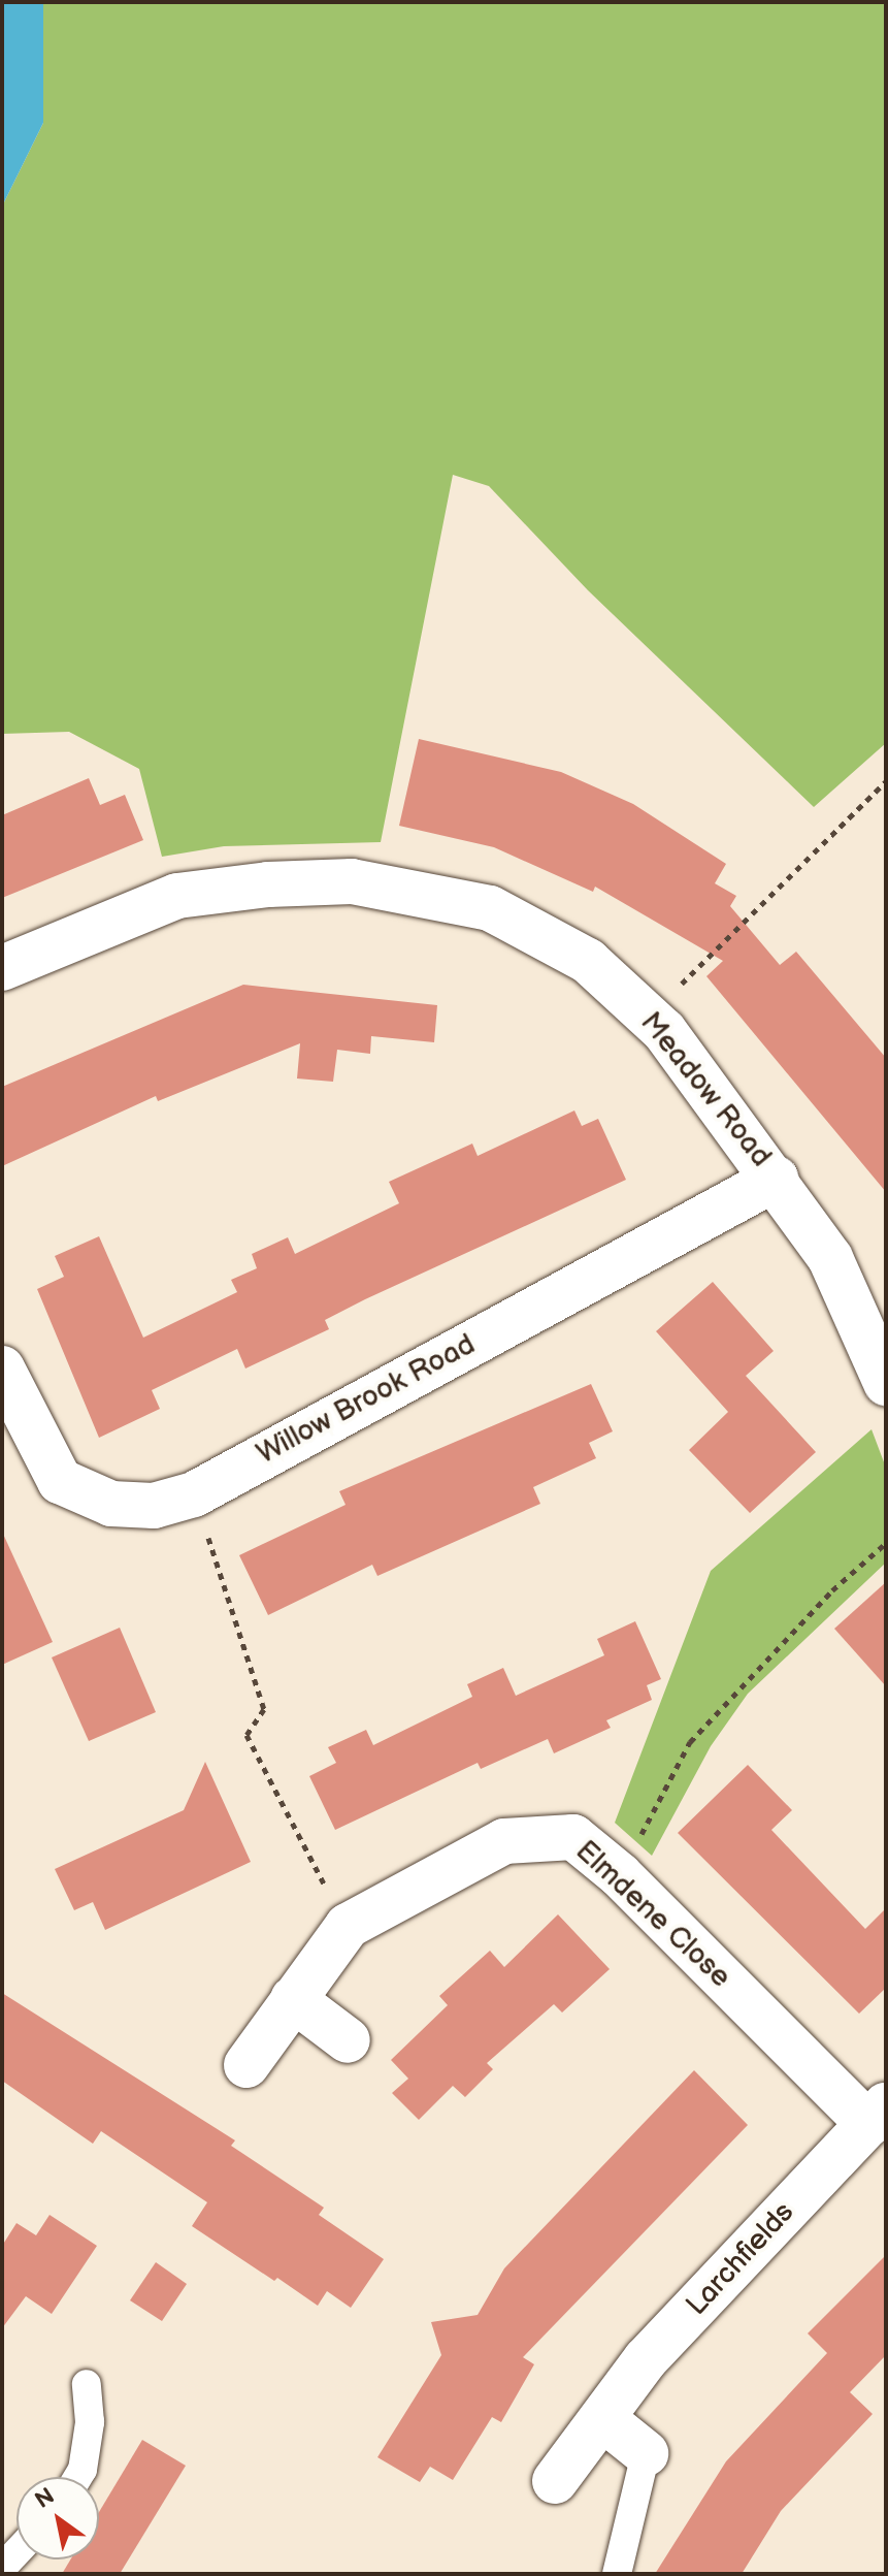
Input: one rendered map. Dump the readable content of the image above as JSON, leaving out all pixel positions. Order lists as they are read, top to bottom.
{
  "streets": {
    "street": [
      "Meadow Road",
      "Willow Brook Road",
      "Elmdene Close",
      "Larchfields"
    ]
  },
  "crossings": [
    ["Meadow Road", "Willow Brook Road"],
    ["Elmdene Close", "Larchfields"]
  ],
  "north": "top left"
}
